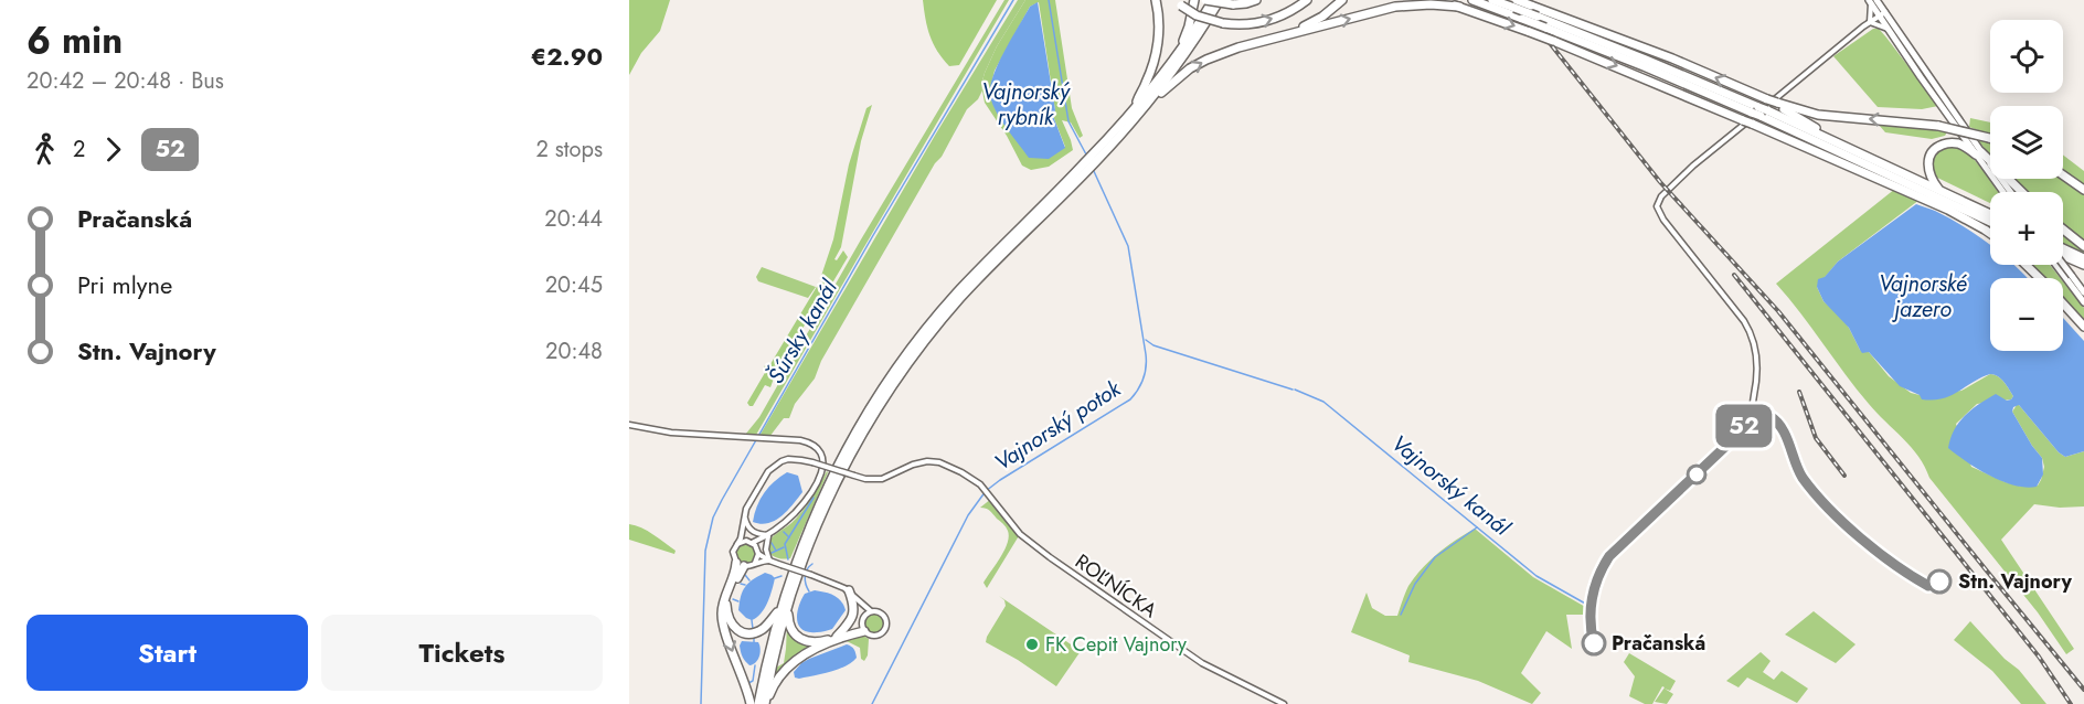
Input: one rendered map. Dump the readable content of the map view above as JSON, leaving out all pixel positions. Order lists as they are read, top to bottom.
{
  "streets": {
    "street": ["ROĽNÍCKA"]
  },
  "water": [
    "Vajnorský rybník",
    "Vajnorské jazero",
    "Šúrsky kanál",
    "Vajnorský potok",
    "Vajnorský kanál"
  ],
  "places": ["Stn. Vajnory", "Pračanská", "FK Cepit Vajnory"],
  "lines": ["bus line 52"],
  "page": {
    "heading": ["6 min", "20:42 – 20:48 · Bus", "€2.90"],
    "on_map": "52",
    "map_buttons": ["+", "−"],
    "legs": ["2", "52", "2 stops"],
    "list": [
      {
        "name": "Pračanská",
        "value": "20:44"
      },
      {
        "name": "Pri mlyne",
        "value": "20:45"
      },
      {
        "name": "Stn. Vajnory",
        "value": "20:48"
      }
    ],
    "buttons": ["Start", "Tickets"]
  }
}
